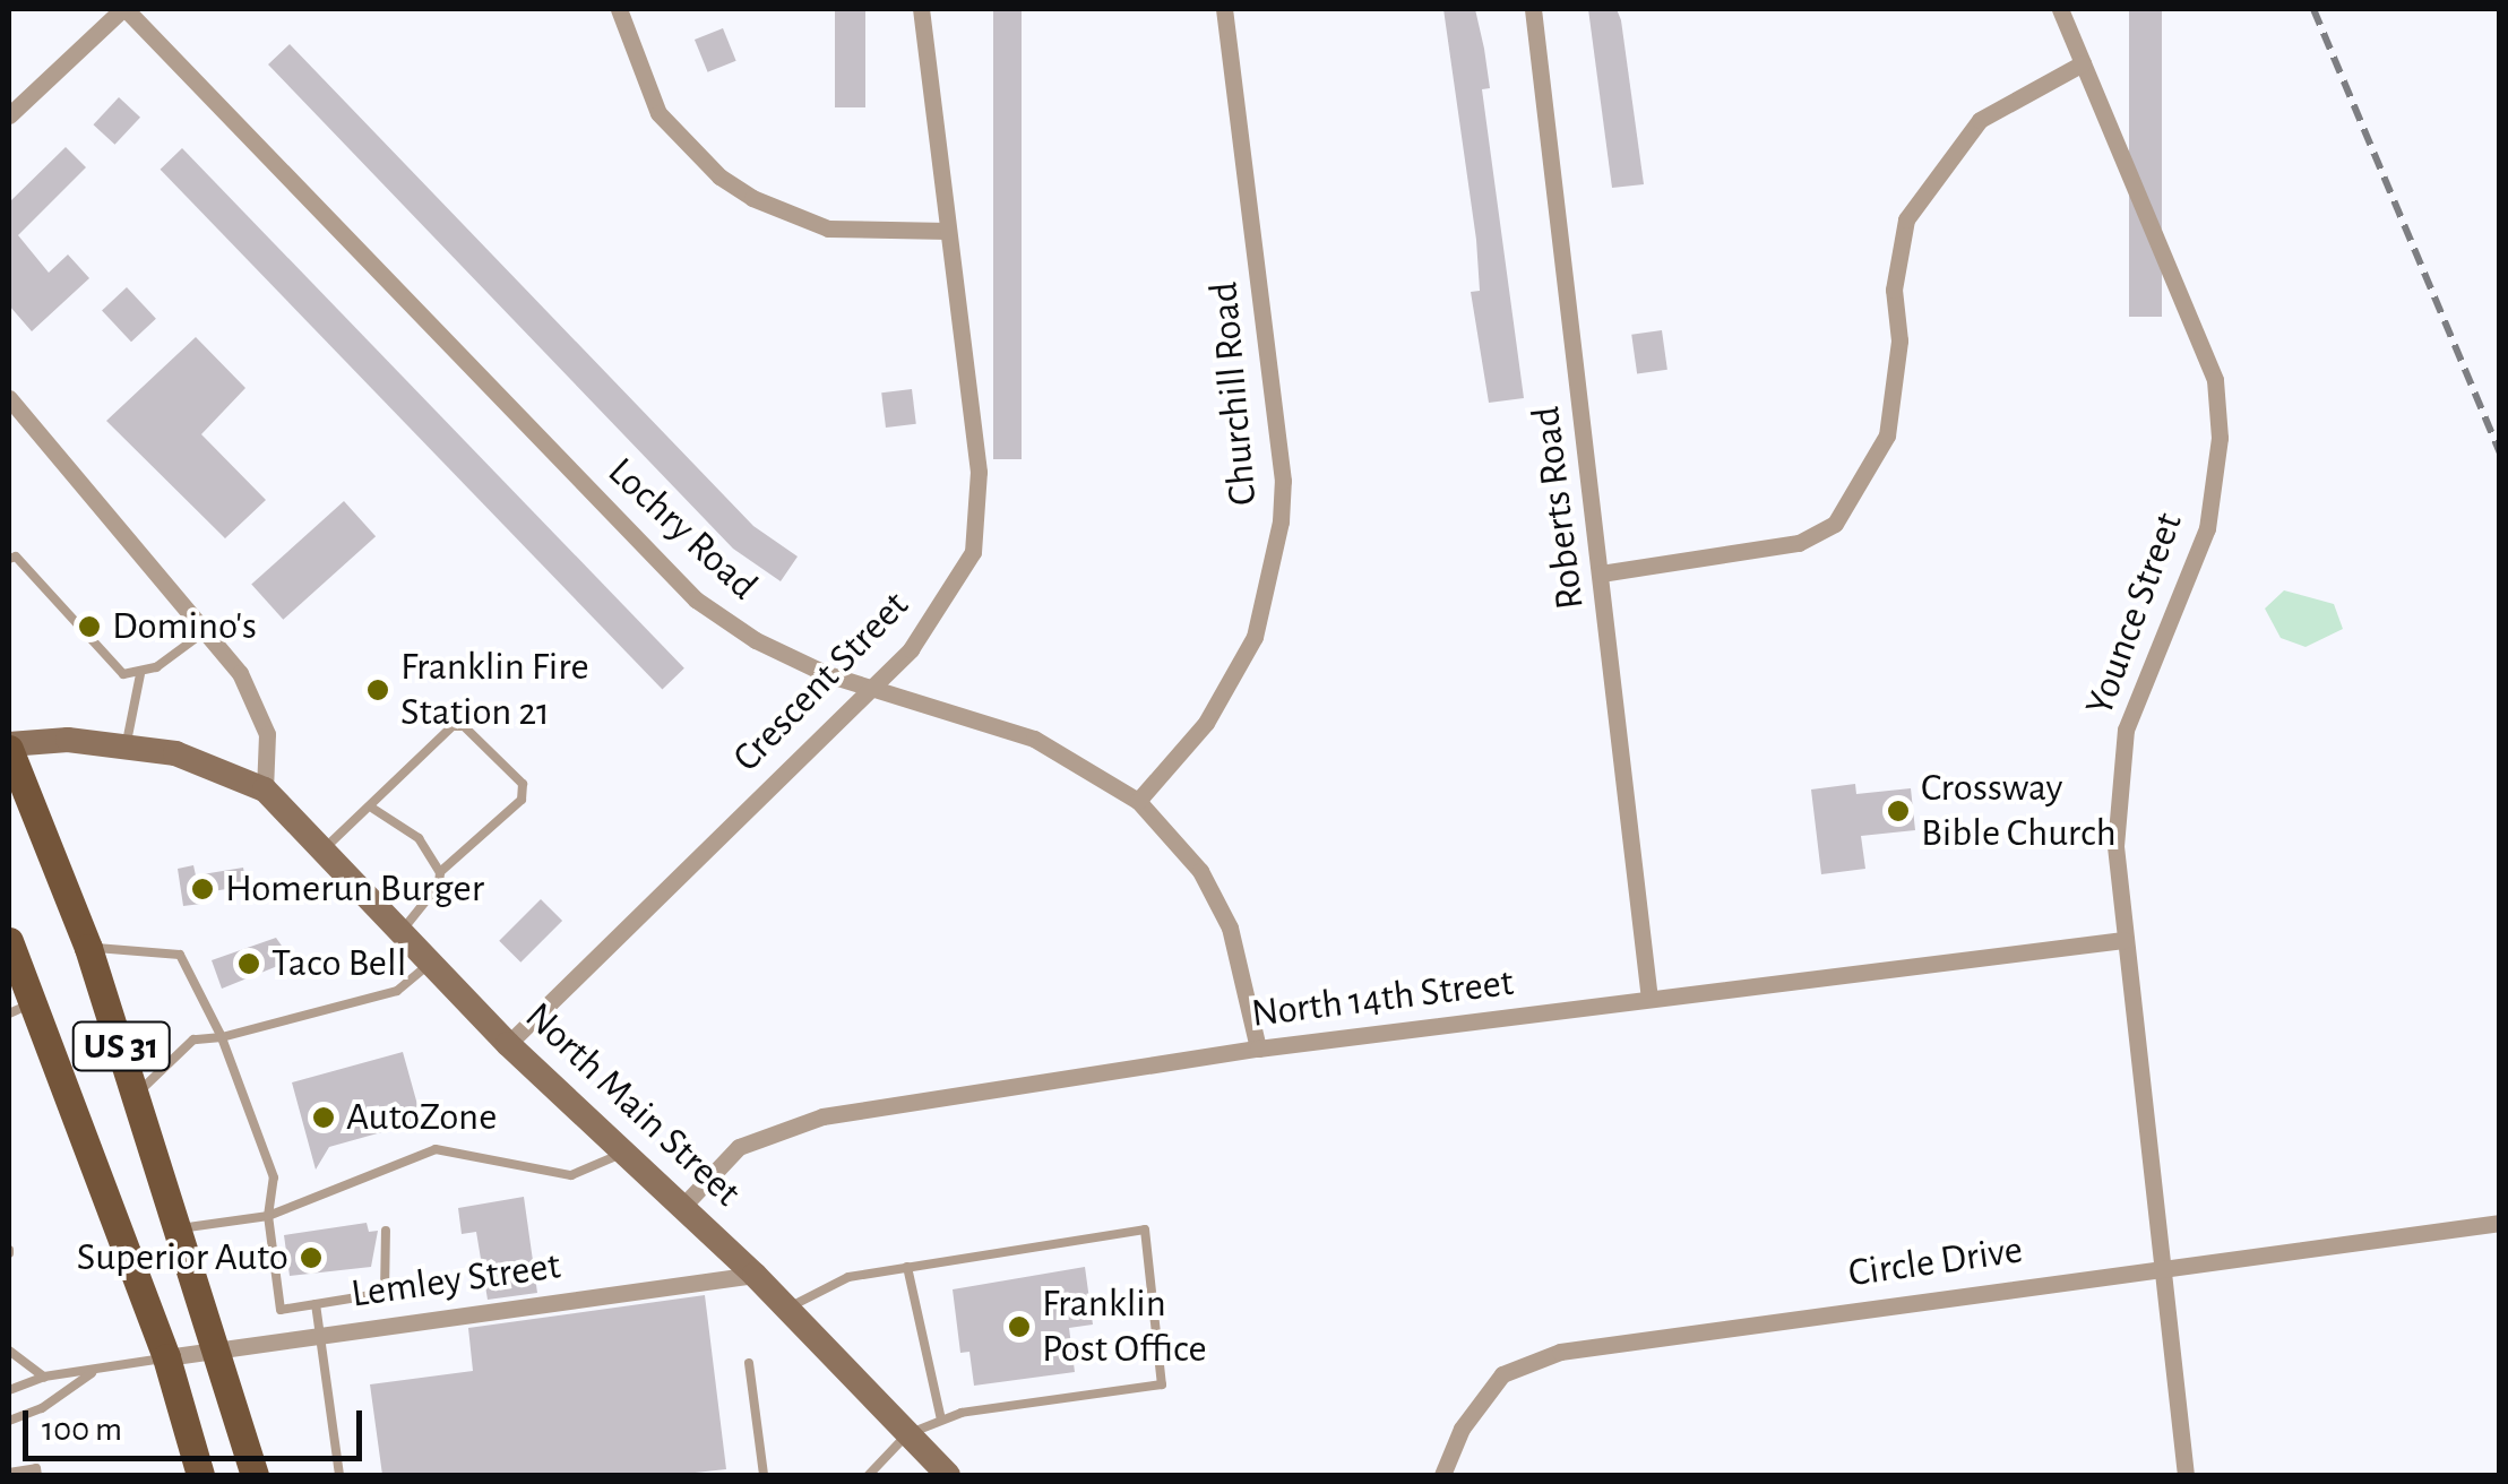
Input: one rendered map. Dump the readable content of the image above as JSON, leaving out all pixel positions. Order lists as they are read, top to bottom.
{
  "streets": {
    "main road": ["US 31"],
    "street": [
      "Churchill Road",
      "Roberts Road",
      "Lochry Road",
      "Younce Street",
      "Crescent Street",
      "North 14th Street",
      "North Main Street",
      "Circle Drive",
      "Lemley Street"
    ]
  },
  "crossings": [
    ["Churchill Road", "Lochry Road"],
    ["Roberts Road", "North 14th Street"],
    ["Lochry Road", "Crescent Street"],
    ["Lochry Road", "North 14th Street"],
    ["Younce Street", "North 14th Street"],
    ["Younce Street", "Circle Drive"],
    ["Crescent Street", "North Main Street"],
    ["North 14th Street", "North Main Street"],
    ["US 31", "North Main Street"],
    ["US 31", "Lemley Street"],
    ["North Main Street", "Lemley Street"]
  ],
  "places": [
    "Domino's",
    "Franklin Fire Station 21",
    "Crossway Bible Church",
    "Homerun Burger",
    "Taco Bell",
    "AutoZone",
    "Superior Auto",
    "Franklin Post Office"
  ],
  "scale_bar": "100 m"
}
